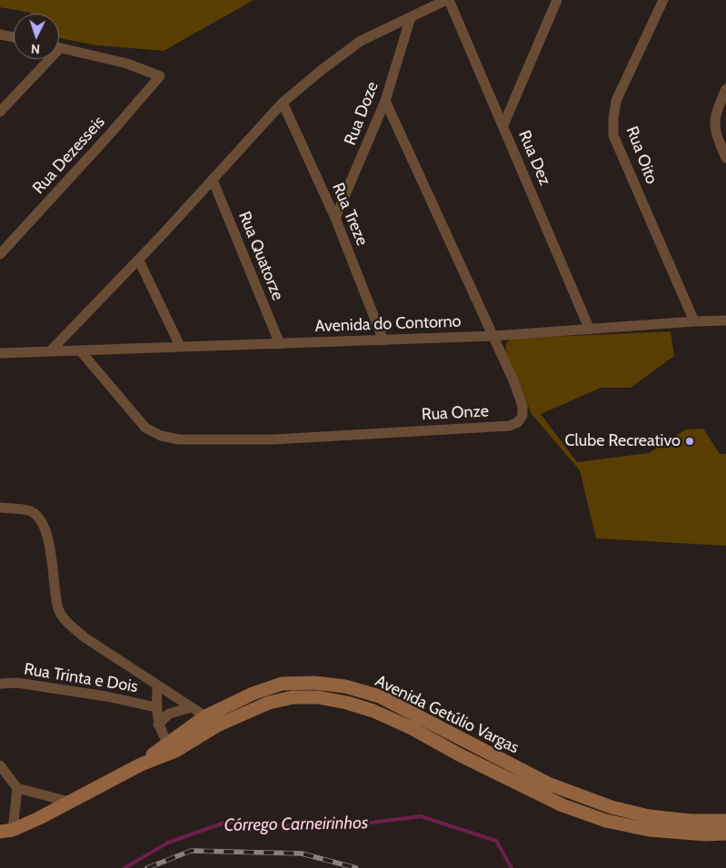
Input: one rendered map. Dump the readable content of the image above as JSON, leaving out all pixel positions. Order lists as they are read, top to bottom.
{
  "streets": {
    "main road": ["Avenida Getúlio Vargas"],
    "street": [
      "Rua Doze",
      "Rua Dezesseis",
      "Rua Oito",
      "Rua Dez",
      "Rua Treze",
      "Rua Quatorze",
      "Avenida do Contorno",
      "Rua Onze",
      "Rua Trinta e Dois"
    ]
  },
  "crossings": [
    ["Rua Doze", "Rua Treze"],
    ["Rua Doze", "Rua Onze"],
    ["Rua Oito", "Avenida do Contorno"],
    ["Rua Dez", "Avenida do Contorno"],
    ["Rua Treze", "Avenida do Contorno"],
    ["Rua Quatorze", "Avenida do Contorno"],
    ["Avenida do Contorno", "Rua Onze"]
  ],
  "water": ["Córrego Carneirinhos"],
  "places": ["Clube Recreativo"],
  "north": "bottom"
}
